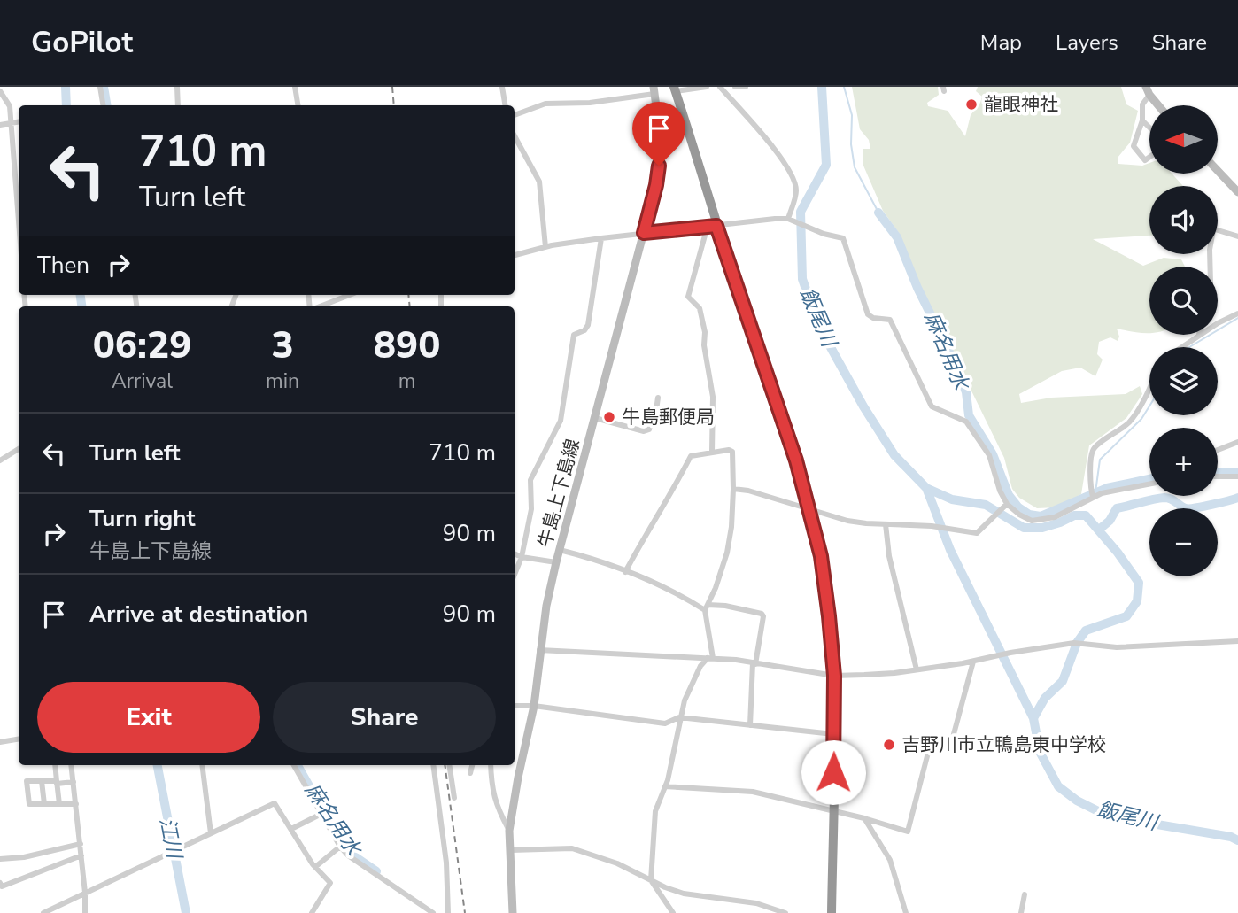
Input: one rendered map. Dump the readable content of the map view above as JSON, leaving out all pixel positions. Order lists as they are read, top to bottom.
{
  "streets": {
    "main road": ["牛島上下島線"]
  },
  "water": ["飯尾川", "麻名用水", "江川"],
  "places": ["龍眼神社", "牛島郵便局", "吉野川市立鴨島東中学校"],
  "north": "left",
  "page": {
    "header": "GoPilot",
    "nav": ["Map", "Layers", "Share"],
    "map_buttons": ["+", "−"],
    "turn": ["710 m", "Turn left"],
    "then": "Then",
    "eta": [
      "06:29",
      "Arrival",
      "3",
      "min",
      "890",
      "m"
    ],
    "list": [
      {
        "name": "Turn left",
        "value": "710 m"
      },
      {
        "name": "Turn right",
        "note": "牛島上下島線",
        "value": "90 m"
      },
      {
        "name": "Arrive at destination",
        "value": "90 m"
      }
    ],
    "buttons": ["Exit", "Share"]
  }
}
